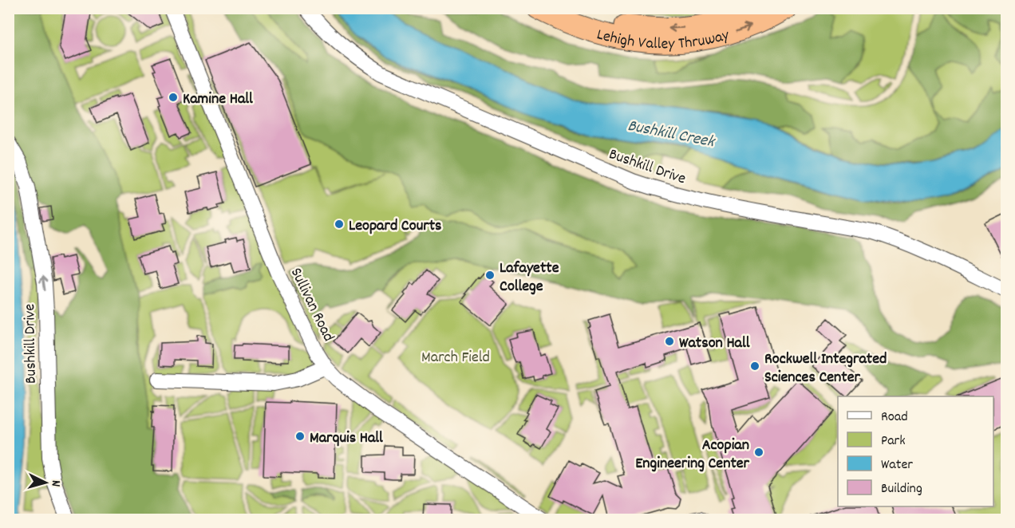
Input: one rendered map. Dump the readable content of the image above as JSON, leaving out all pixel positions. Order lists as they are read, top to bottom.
{
  "streets": {
    "highway": ["Lehigh Valley Thruway"],
    "street": ["Bushkill Drive", "Sullivan Road"]
  },
  "water": ["Bushkill Creek"],
  "parks": ["March Field"],
  "places": [
    "Kamine Hall",
    "Leopard Courts",
    "Lafayette College",
    "Watson Hall",
    "Rockwell Integrated Sciences Center",
    "Marquis Hall",
    "Acopian Engineering Center"
  ],
  "legend": [
    "Road",
    "Park",
    "Water",
    "Building"
  ],
  "north": "right"
}
